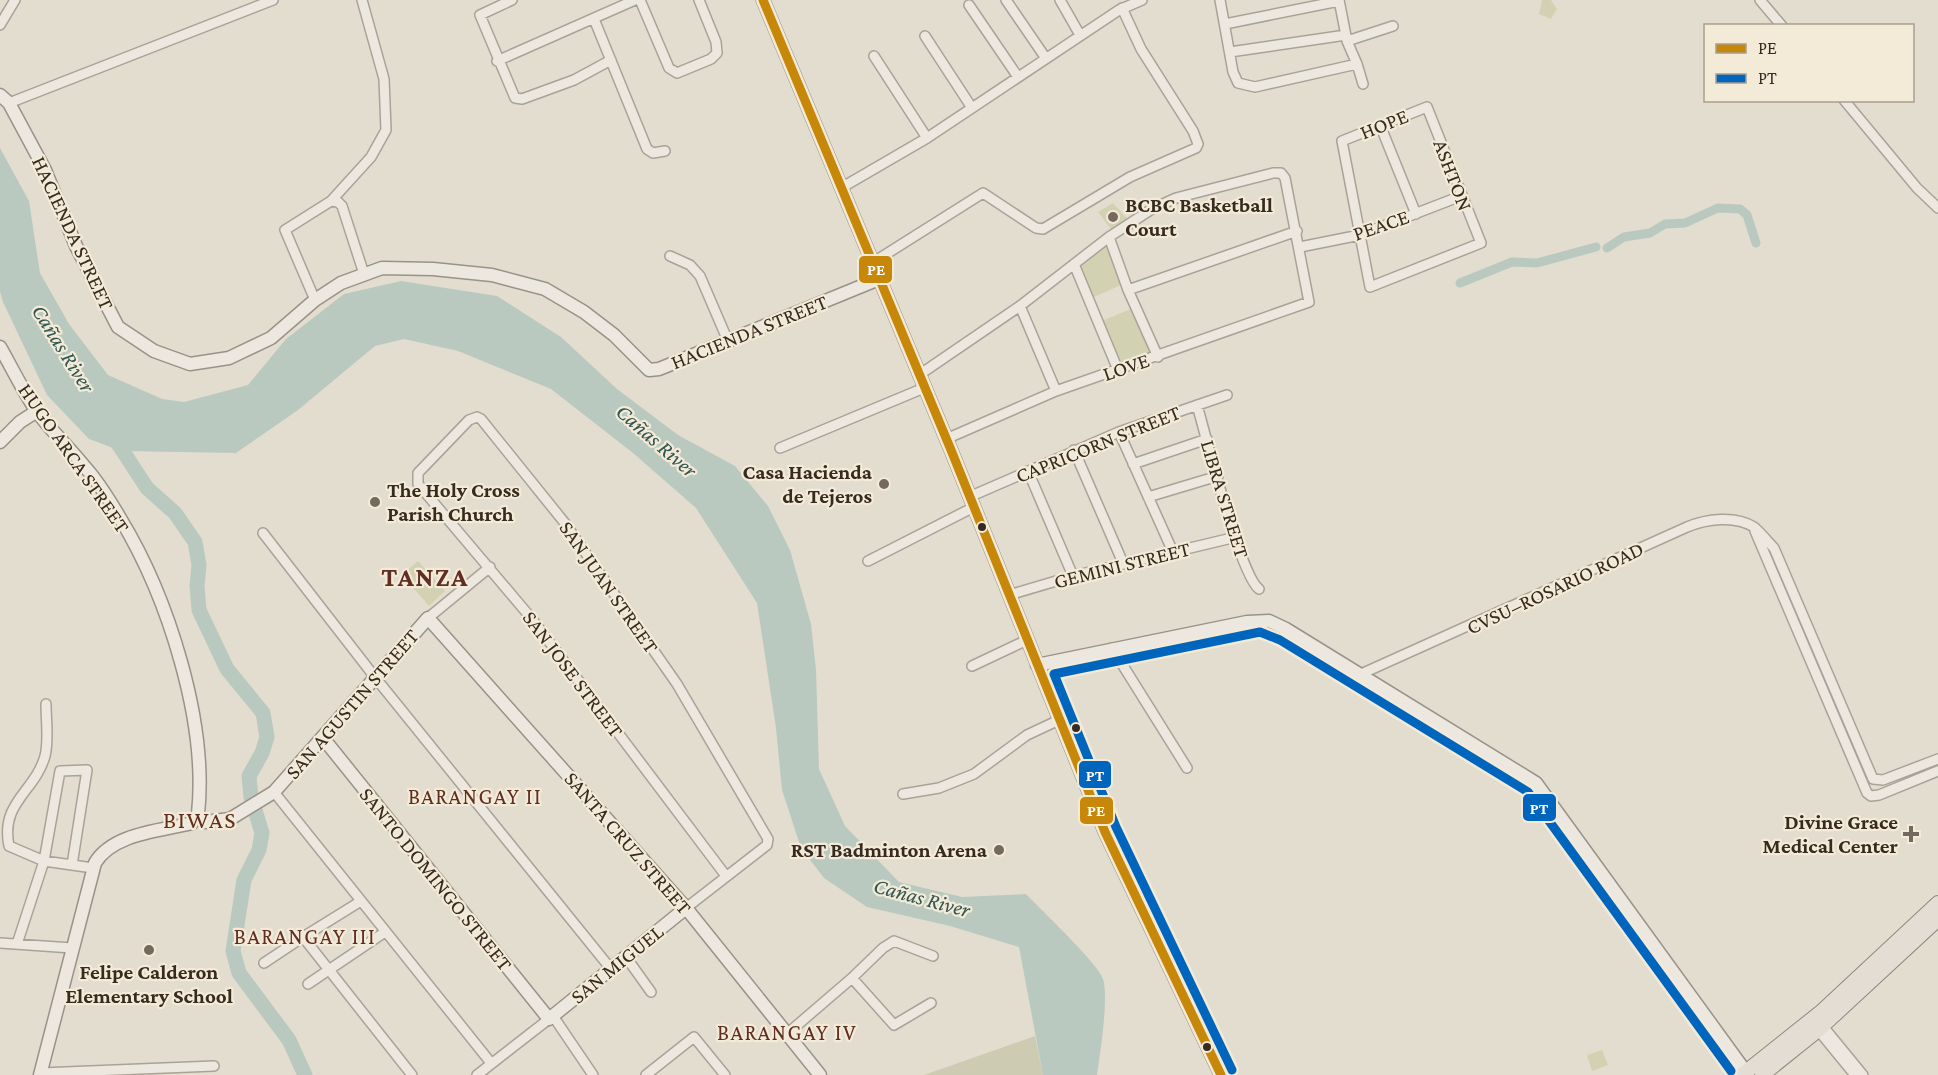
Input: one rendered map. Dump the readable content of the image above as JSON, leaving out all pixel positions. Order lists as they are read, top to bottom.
{
  "streets": {
    "main road": [
      "HACIENDA STREET",
      "HUGO ARCA STREET",
      "SAN AGUSTIN STREET",
      "SANTA CRUZ STREET",
      "SANTO DOMINGO STREET",
      "SAN MIGUEL"
    ],
    "street": [
      "HOPE",
      "ASHTON",
      "PEACE",
      "LOVE",
      "CAPRICORN STREET",
      "LIBRA STREET",
      "GEMINI STREET",
      "SAN JUAN STREET",
      "CVSU–ROSARIO ROAD",
      "SAN JOSE STREET"
    ]
  },
  "crossings": [
    ["HOPE", "ASHTON"],
    ["HOPE", "PEACE"],
    ["ASHTON", "PEACE"],
    ["PEACE", "LOVE"],
    ["CAPRICORN STREET", "LIBRA STREET"],
    ["HUGO ARCA STREET", "SAN AGUSTIN STREET"],
    ["LIBRA STREET", "GEMINI STREET"],
    ["SAN JUAN STREET", "SAN JOSE STREET"],
    ["SAN JUAN STREET", "SAN MIGUEL"],
    ["SAN JOSE STREET", "SAN AGUSTIN STREET"],
    ["SAN JOSE STREET", "SAN MIGUEL"],
    ["SAN AGUSTIN STREET", "SANTA CRUZ STREET"],
    ["SAN AGUSTIN STREET", "SANTO DOMINGO STREET"],
    ["SANTA CRUZ STREET", "SAN MIGUEL"],
    ["SANTO DOMINGO STREET", "SAN MIGUEL"]
  ],
  "districts": [
    "TANZA",
    "BARANGAY II",
    "BIWAS",
    "BARANGAY III",
    "BARANGAY IV"
  ],
  "water": ["Cañas River"],
  "places": {
    "other": [
      "BCBC Basketball Court",
      "Casa Hacienda de Tejeros",
      "The Holy Cross Parish Church",
      "RST Badminton Arena",
      "Felipe Calderon Elementary School"
    ],
    "health": ["Divine Grace Medical Center"]
  },
  "lines": ["transit line PE", "transit line PT"],
  "legend": ["PE", "PT"]
}
